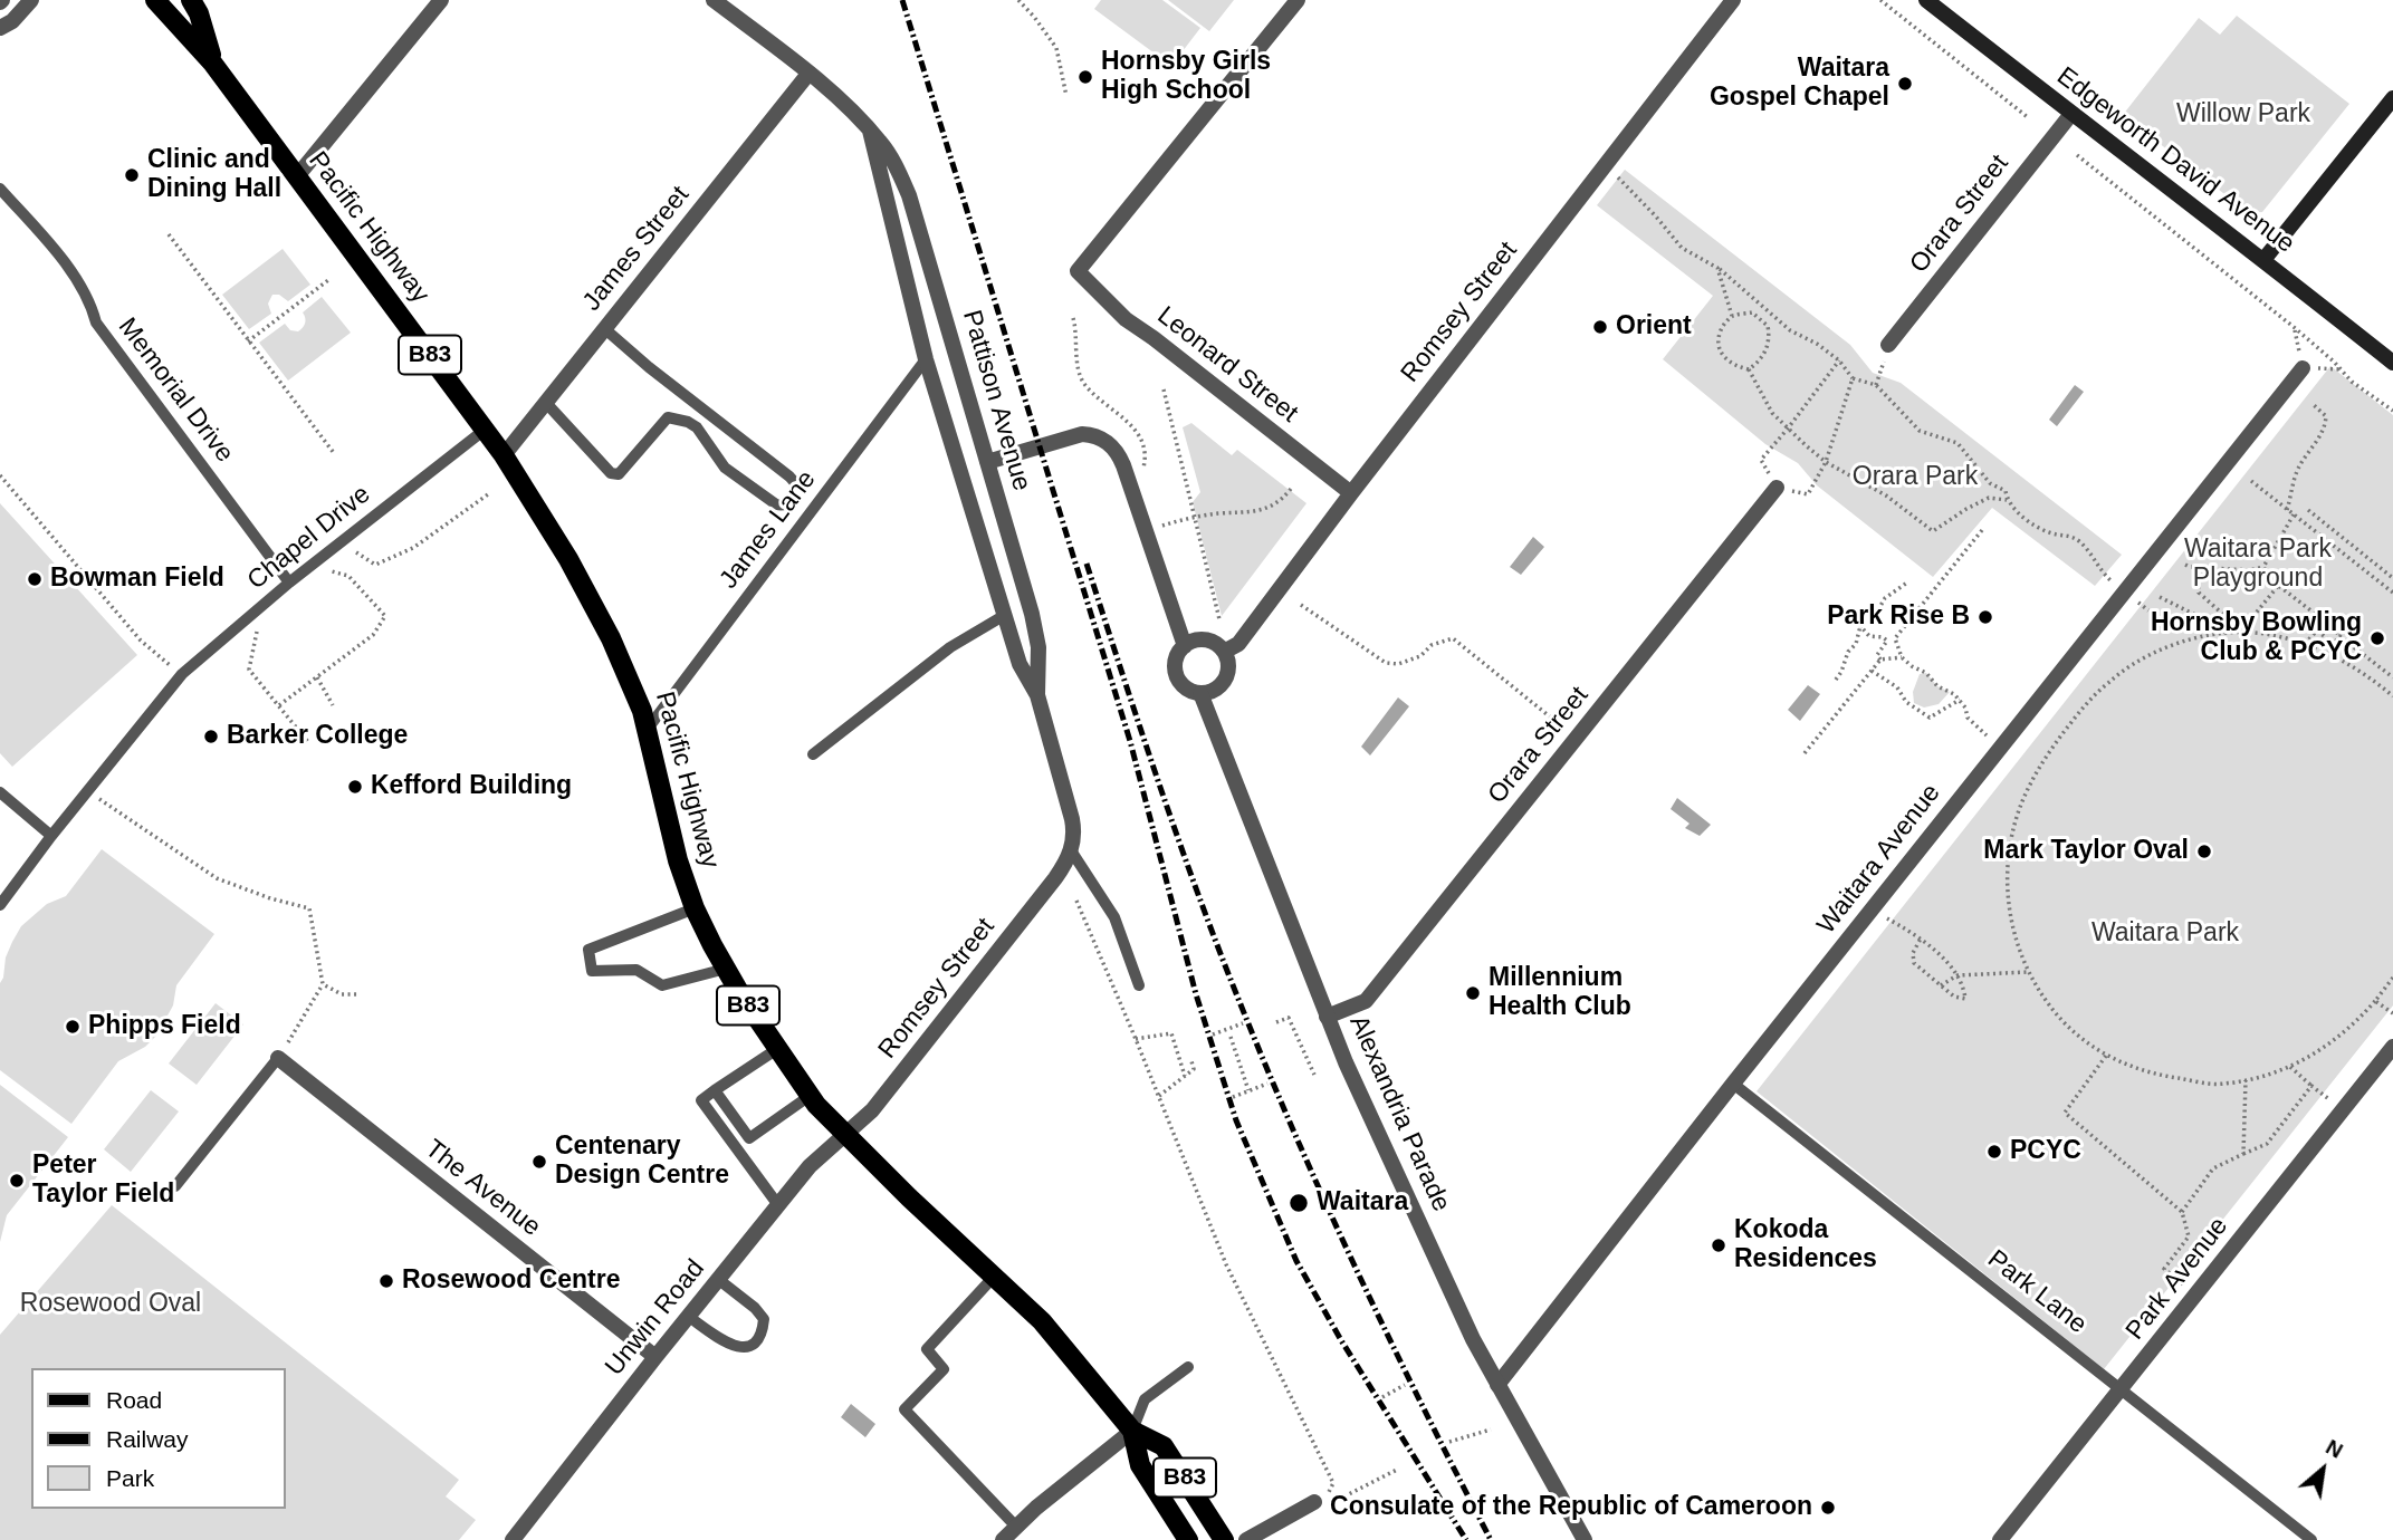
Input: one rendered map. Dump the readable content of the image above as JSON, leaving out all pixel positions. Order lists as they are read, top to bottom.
{
  "streets": {
    "main road": ["Edgeworth David Avenue", "Pacific Highway", "B83"],
    "street": [
      "Orara Street",
      "James Street",
      "Romsey Street",
      "Leonard Street",
      "Pattison Avenue",
      "Waitara Avenue",
      "Alexandria Parade",
      "The Avenue",
      "Park Avenue",
      "Unwin Road"
    ],
    "lane": [
      "Memorial Drive",
      "James Lane",
      "Chapel Drive",
      "Park Lane"
    ]
  },
  "crossings": [
    ["Edgeworth David Avenue", "Orara Street"],
    ["Orara Street", "Alexandria Parade"],
    ["Pacific Highway", "James Street"],
    ["Pacific Highway", "Romsey Street"],
    ["Pacific Highway", "James Lane"],
    ["Pacific Highway", "Chapel Drive"],
    ["Pacific Highway", "Unwin Road"],
    ["James Street", "Pattison Avenue"],
    ["Romsey Street", "Leonard Street"],
    ["Romsey Street", "Pattison Avenue"],
    ["Romsey Street", "Alexandria Parade"],
    ["Romsey Street", "Unwin Road"],
    ["Memorial Drive", "Chapel Drive"],
    ["Pattison Avenue", "James Lane"],
    ["Waitara Avenue", "Alexandria Parade"],
    ["Waitara Avenue", "Park Lane"],
    ["The Avenue", "Unwin Road"],
    ["Park Avenue", "Park Lane"]
  ],
  "parks": [
    "Willow Park",
    "Orara Park",
    "Waitara Park Playground",
    "Waitara Park",
    "Rosewood Oval"
  ],
  "places": [
    "Hornsby Girls High School",
    "Waitara Gospel Chapel",
    "Clinic and Dining Hall",
    "Orient",
    "Bowman Field",
    "Park Rise B",
    "Hornsby Bowling Club & PCYC",
    "Barker College",
    "Kefford Building",
    "Mark Taylor Oval",
    "Millennium Health Club",
    "Phipps Field",
    "PCYC",
    "Centenary Design Centre",
    "Peter Taylor Field",
    "Waitara",
    "Kokoda Residences",
    "Rosewood Centre",
    "Consulate of the Republic of Cameroon"
  ],
  "legend": ["Road", "Railway", "Park"],
  "north": "top right"
}
